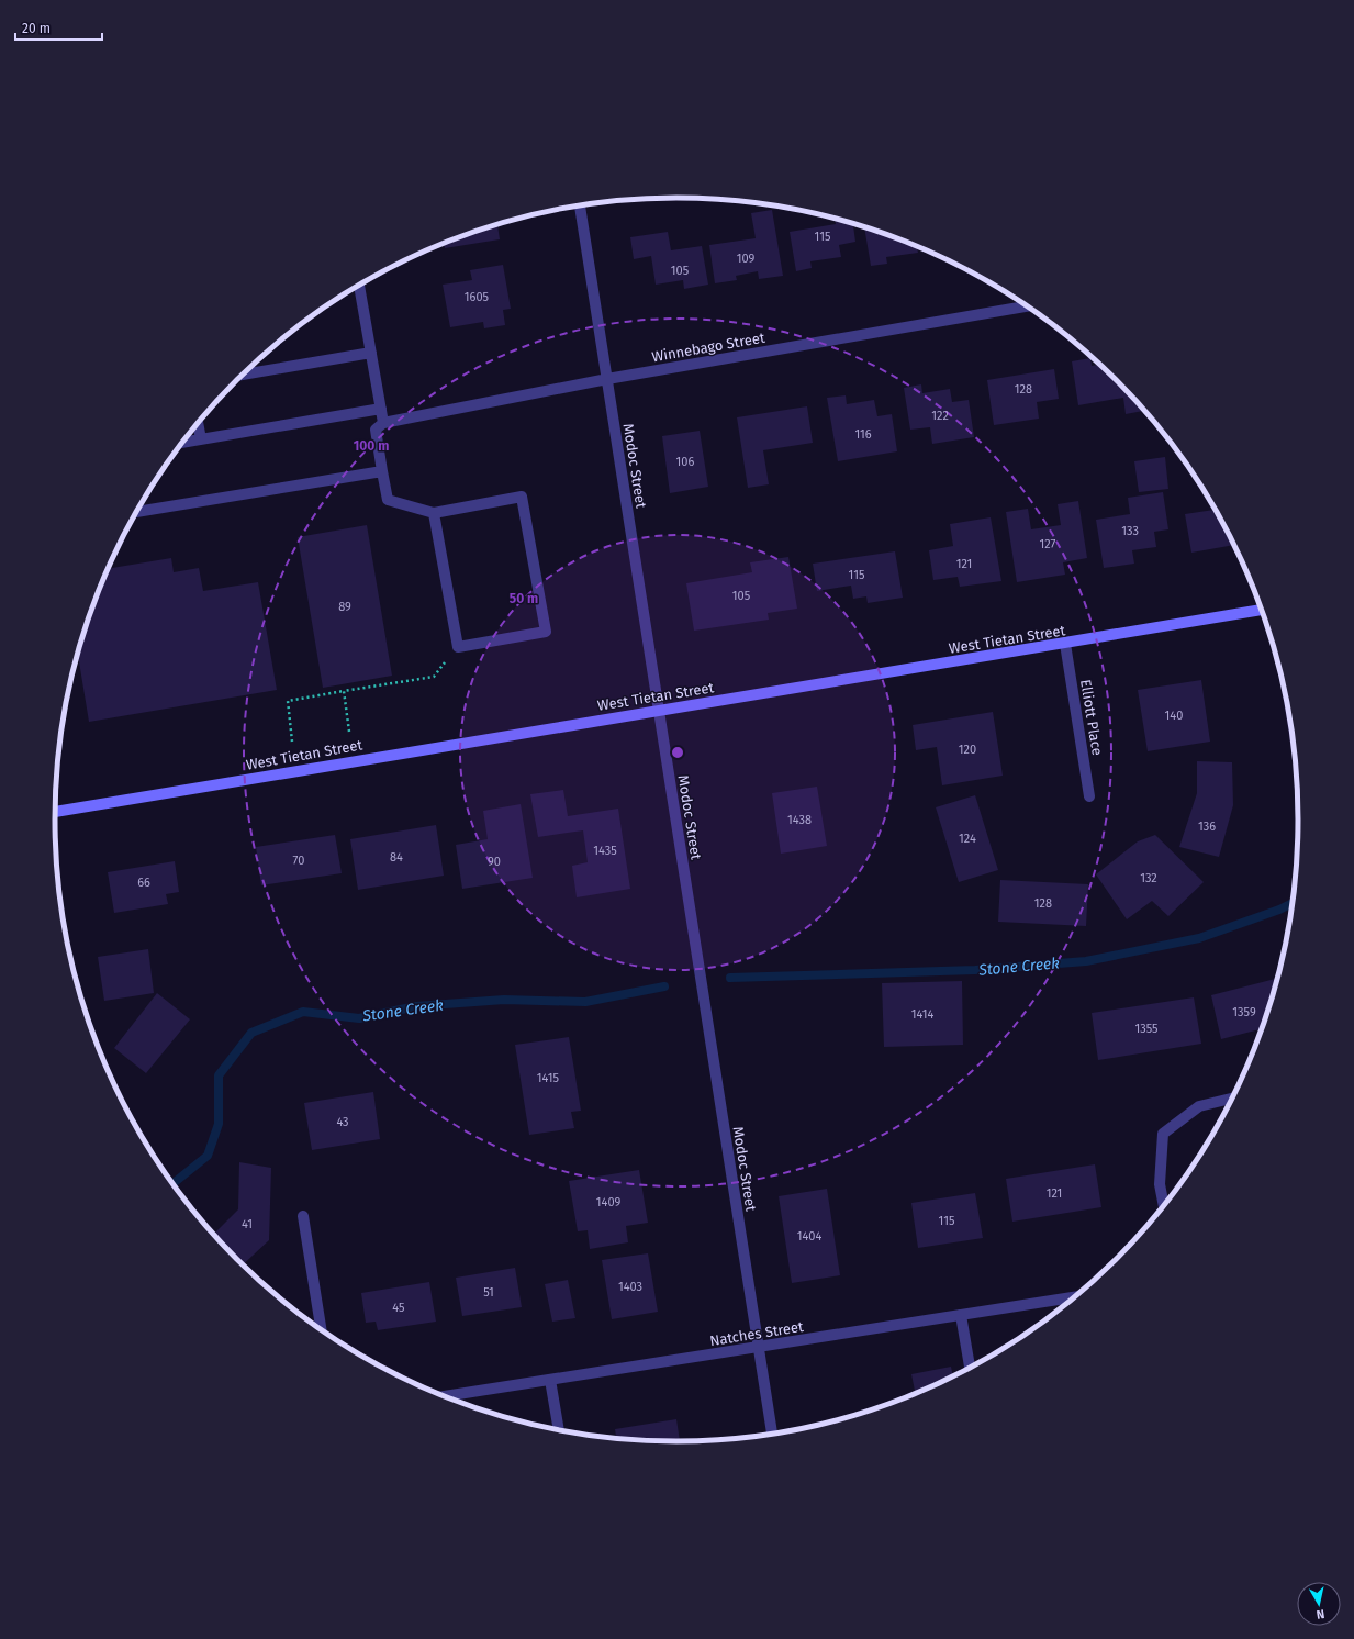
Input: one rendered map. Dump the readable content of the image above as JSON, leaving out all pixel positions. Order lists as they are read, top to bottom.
{
  "streets": {
    "main road": ["West Tietan Street"],
    "street": [
      "Winnebago Street",
      "Modoc Street",
      "Elliott Place",
      "Natches Street"
    ]
  },
  "crossings": [
    ["Winnebago Street", "Modoc Street"],
    ["Modoc Street", "West Tietan Street"],
    ["Modoc Street", "Natches Street"],
    ["West Tietan Street", "Elliott Place"]
  ],
  "water": ["Stone Creek"],
  "house_numbers": [
    "115",
    "109",
    "105",
    "1605",
    "128",
    "122",
    "116",
    "106",
    "133",
    "127",
    "121",
    "115",
    "105",
    "89",
    "140",
    "120",
    "1438",
    "136",
    "124",
    "1435",
    "84",
    "70",
    "90",
    "132",
    "66",
    "128",
    "1359",
    "1414",
    "1355",
    "1415",
    "43",
    "121",
    "1409",
    "115",
    "41",
    "1404",
    "1403",
    "51",
    "45"
  ],
  "scale_bar": "20 m",
  "north": "bottom",
  "rings": ["100 m", "50 m"]
}
